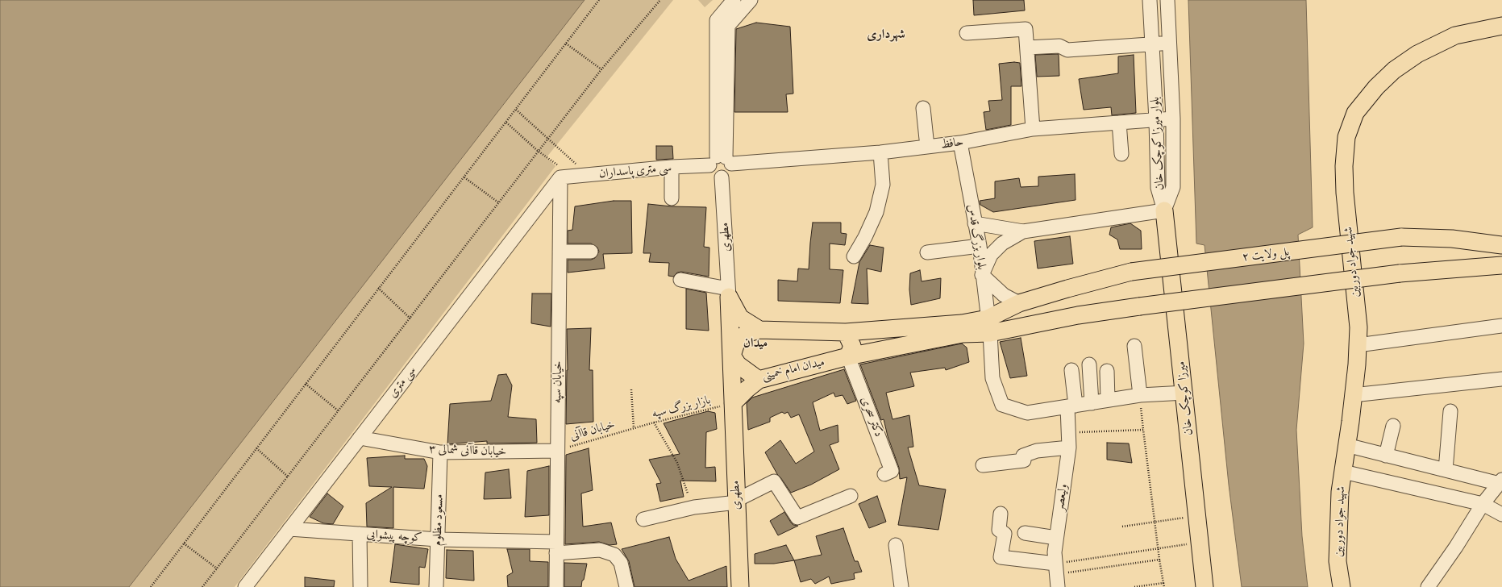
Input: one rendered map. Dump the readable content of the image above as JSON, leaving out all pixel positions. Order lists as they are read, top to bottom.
{
  "streets": {
    "main road": [
      "مطهری",
      "پل ولایت ۲",
      "شهید جواد دوربین",
      "میدان امام خمینی",
      "میرزا کوچک خان"
    ],
    "street": [
      "حافظ",
      "بلوار میرزا کوچک خان",
      "سی متری پاسداران",
      "بلوار بزرگ قدس",
      "سی متری",
      "خیابان سپه",
      "دکتر سحری",
      "خیابان قاآنی شمالی ۳",
      "ولیعصر",
      "مسعود مظلوم",
      "کوچه پیشوایی"
    ],
    "path": ["بازار بزرگ سپه", "خیابان قاآنی"]
  },
  "crossings": [
    ["حافظ", "بلوار میرزا کوچک خان"],
    ["حافظ", "سی متری پاسداران"],
    ["حافظ", "مطهری"],
    ["حافظ", "بلوار بزرگ قدس"],
    ["بلوار میرزا کوچک خان", "میرزا کوچک خان"],
    ["سی متری پاسداران", "مطهری"],
    ["سی متری پاسداران", "سی متری"],
    ["سی متری پاسداران", "خیابان سپه"],
    ["مطهری", "میدان امام خمینی"],
    ["مطهری", "بازار بزرگ سپه"],
    ["بلوار بزرگ قدس", "پل ولایت ۲"],
    ["بلوار بزرگ قدس", "میدان امام خمینی"],
    ["بلوار بزرگ قدس", "ولیعصر"],
    ["پل ولایت ۲", "میدان امام خمینی"],
    ["میدان امام خمینی", "دکتر سحری"],
    ["سی متری", "خیابان سپه"],
    ["سی متری", "خیابان قاآنی شمالی ۳"],
    ["سی متری", "کوچه پیشوایی"],
    ["خیابان سپه", "خیابان قاآنی"],
    ["خیابان سپه", "خیابان قاآنی شمالی ۳"],
    ["خیابان سپه", "کوچه پیشوایی"],
    ["بازار بزرگ سپه", "خیابان قاآنی"],
    ["خیابان قاآنی", "خیابان قاآنی شمالی ۳"],
    ["خیابان قاآنی شمالی ۳", "مسعود مظلوم"],
    ["مسعود مظلوم", "کوچه پیشوایی"]
  ],
  "districts": ["شهرداری", "میدان"]
}
